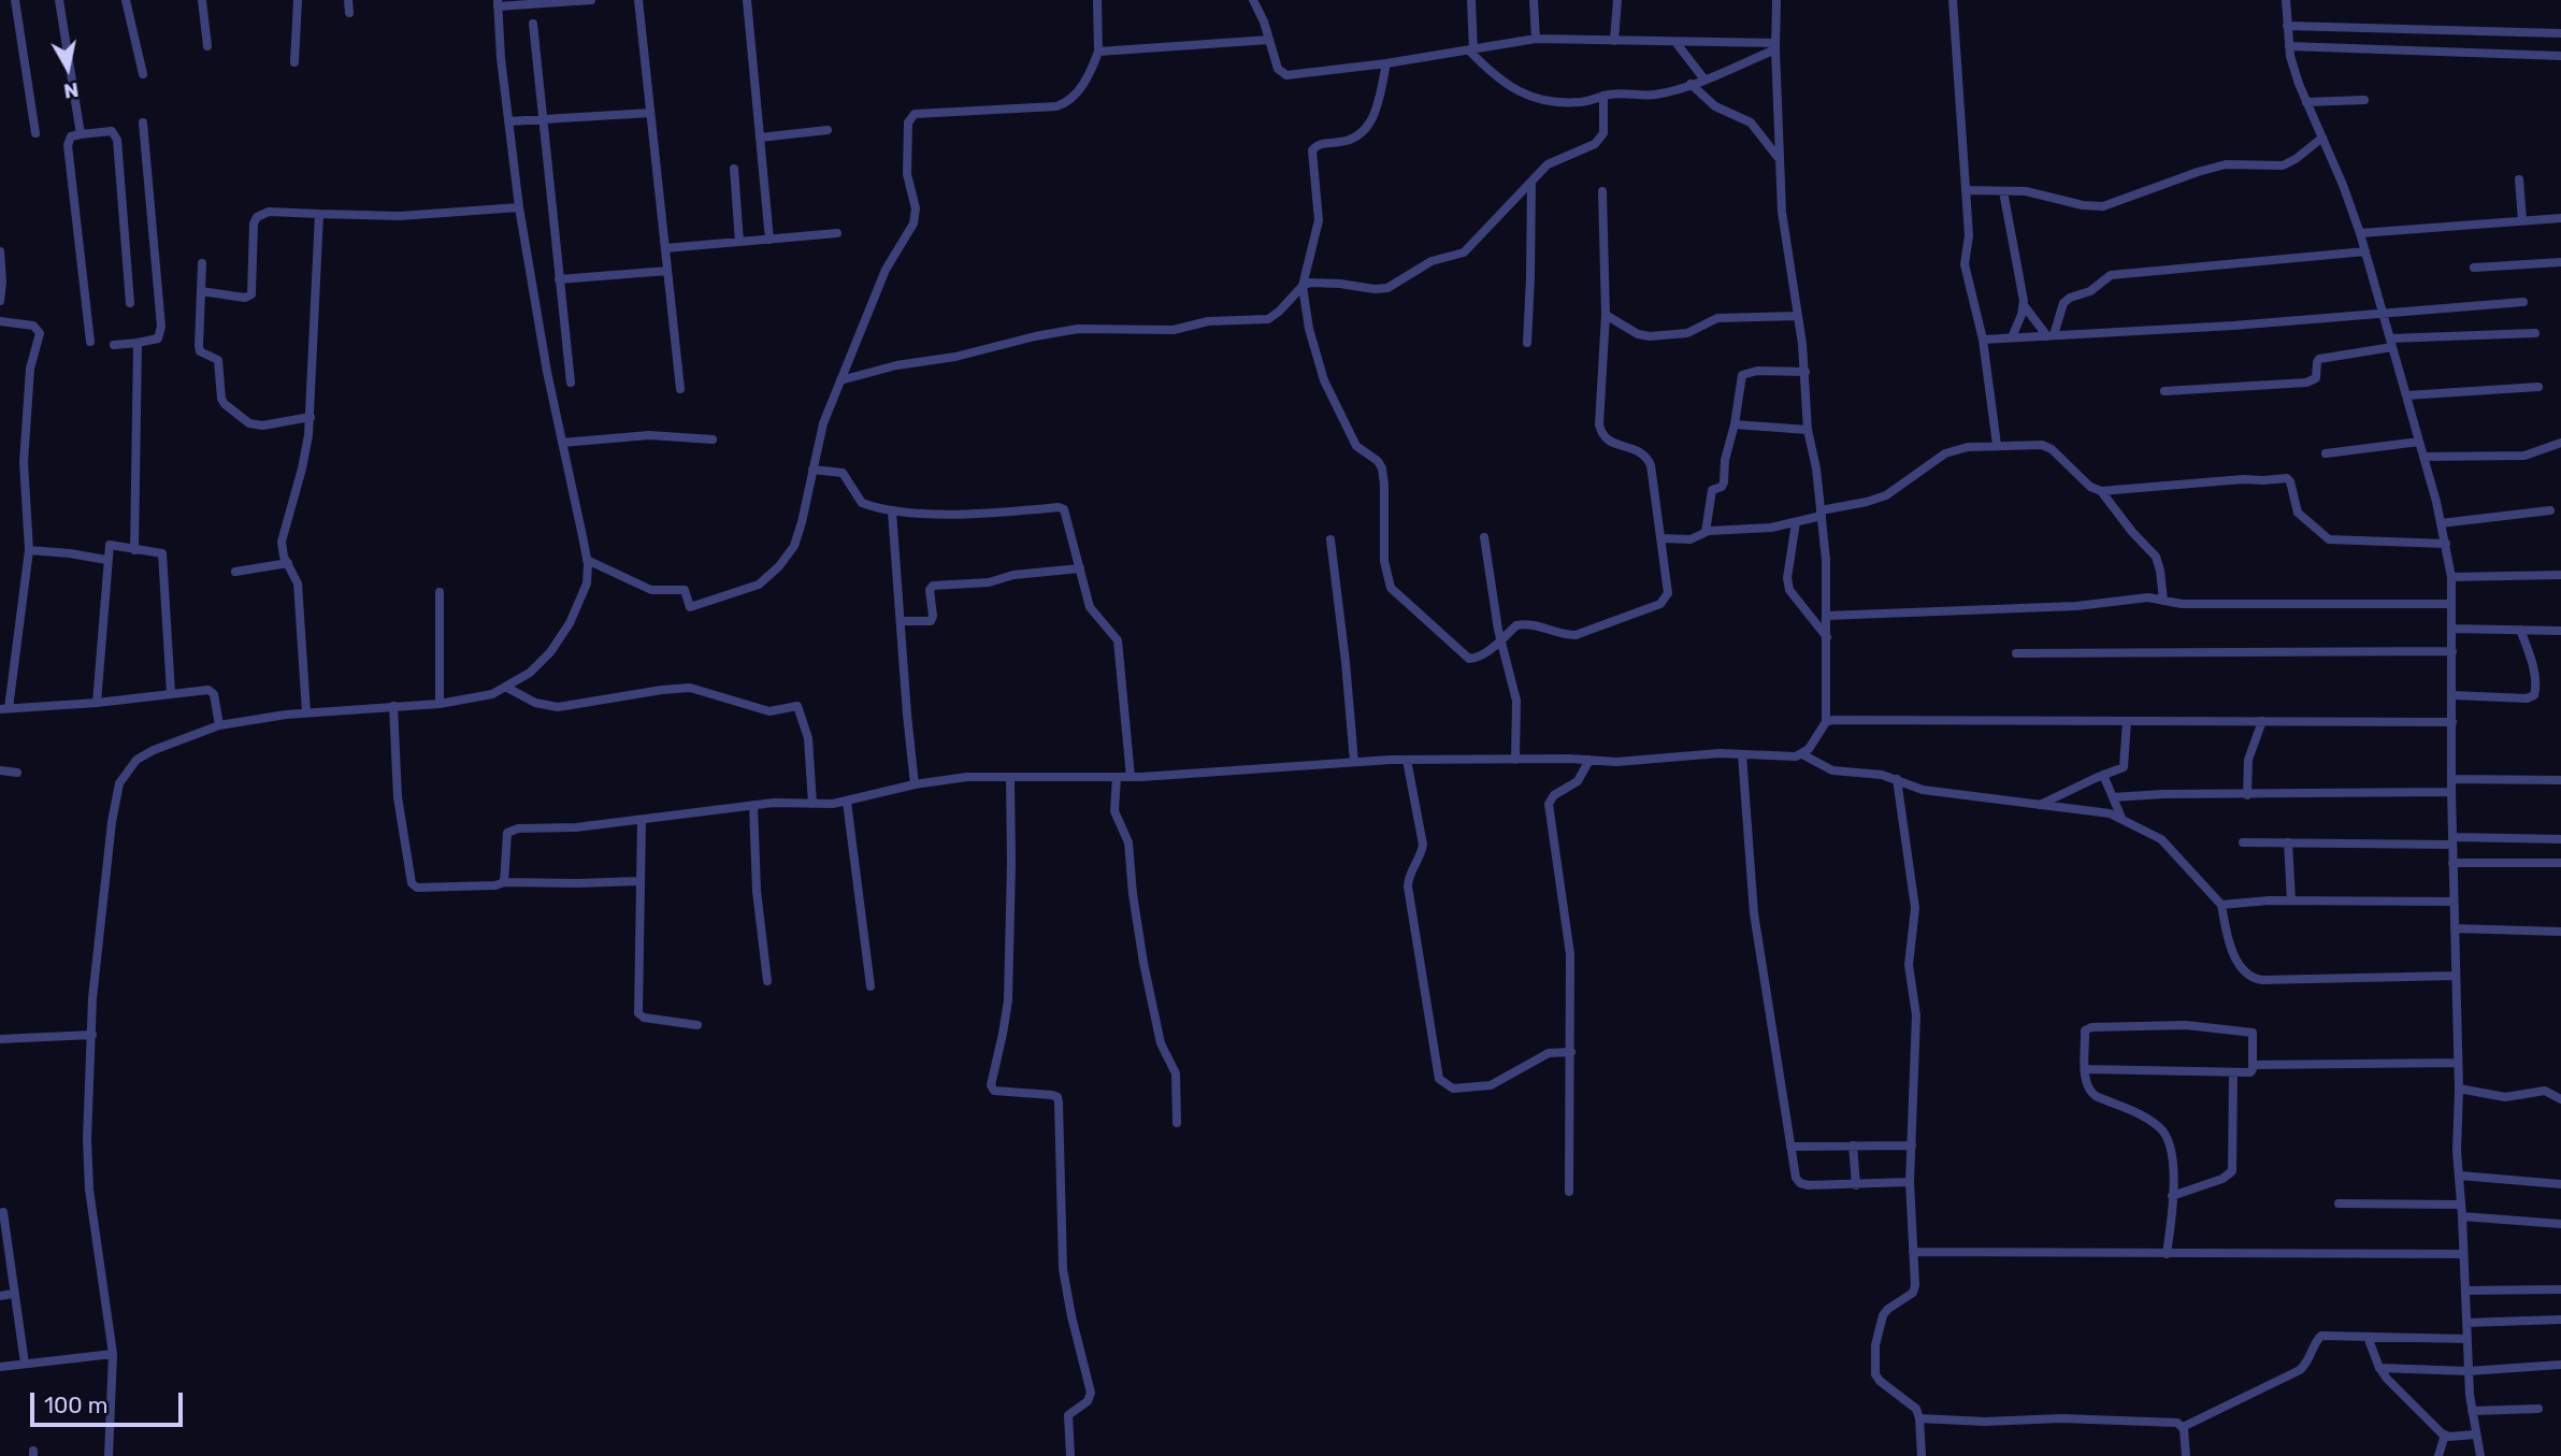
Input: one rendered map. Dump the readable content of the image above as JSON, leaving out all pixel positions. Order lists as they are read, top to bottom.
{
  "scale_bar": "100 m",
  "north": "bottom"
}
